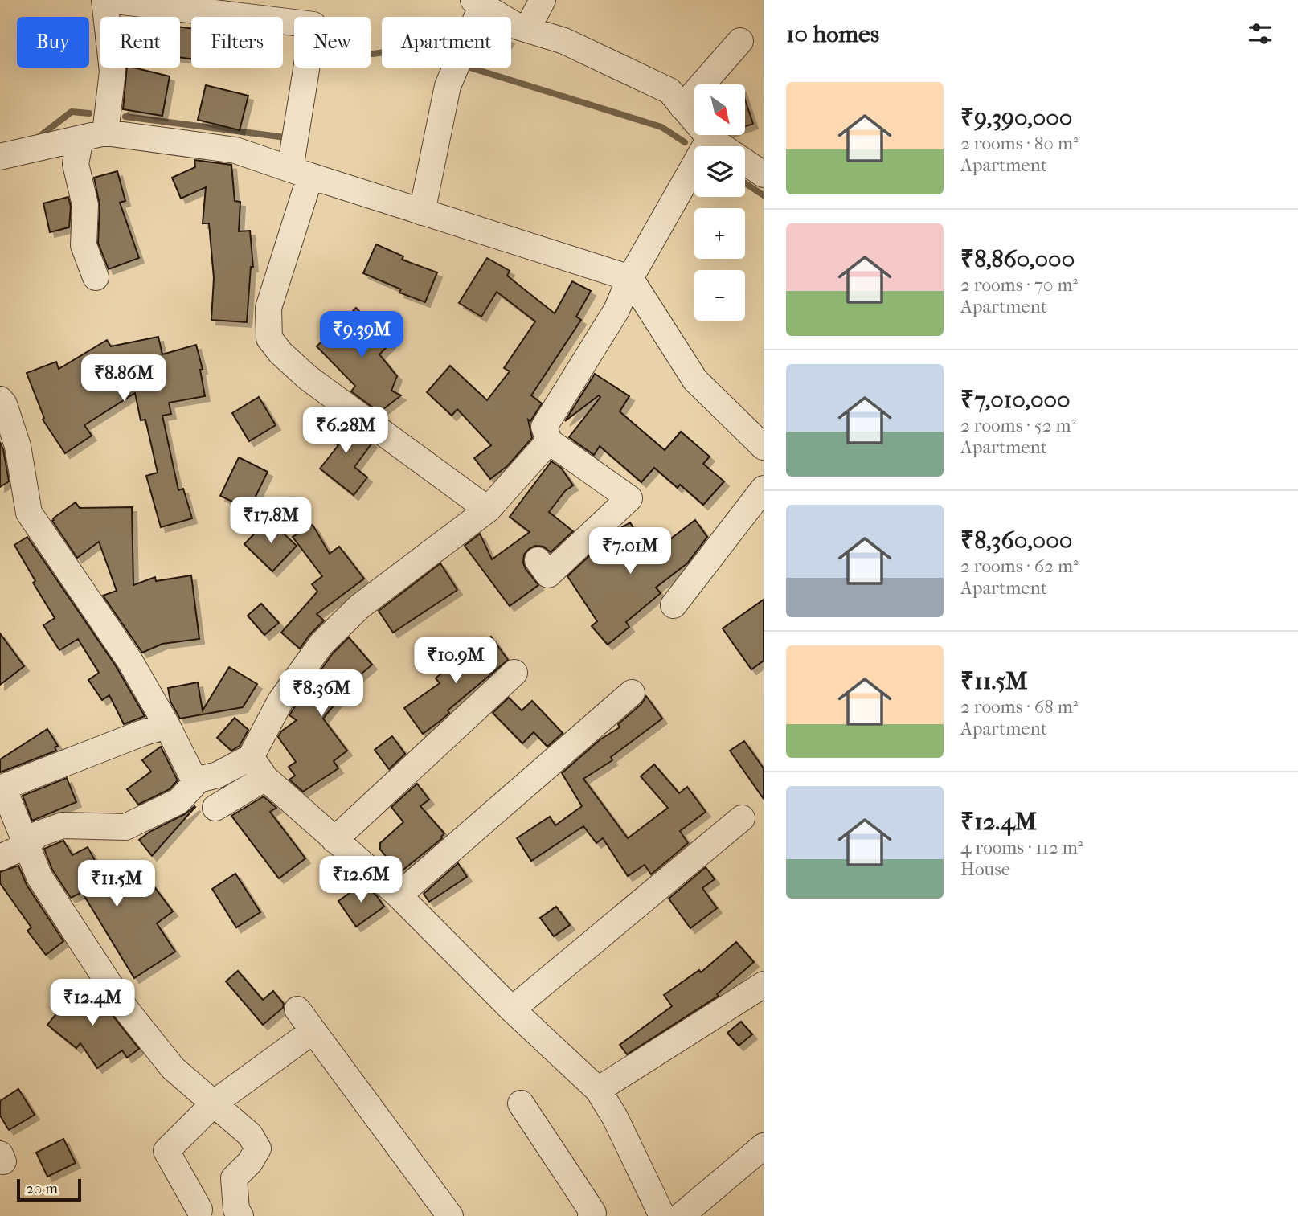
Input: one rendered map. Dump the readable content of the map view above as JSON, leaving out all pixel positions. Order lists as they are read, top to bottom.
{
  "scale_bar": "20 m",
  "north": "bottom right",
  "page": {
    "heading": "10 homes",
    "chip": [
      "Buy",
      "Rent",
      "Filters",
      "New",
      "Apartment"
    ],
    "list": [
      {
        "name": "₹9,390,000",
        "note": "2 rooms · 80 m² · Apartment"
      },
      {
        "name": "₹8,860,000",
        "note": "2 rooms · 70 m² · Apartment"
      },
      {
        "name": "₹7,010,000",
        "note": "2 rooms · 52 m² · Apartment"
      },
      {
        "name": "₹8,360,000",
        "note": "2 rooms · 62 m² · Apartment"
      },
      {
        "name": "₹11.5M",
        "note": "2 rooms · 68 m² · Apartment"
      },
      {
        "name": "₹12.4M",
        "note": "4 rooms · 112 m² · House"
      }
    ],
    "map_buttons": ["+", "−"],
    "price": [
      "₹9.39M",
      "₹8.86M",
      "₹6.28M",
      "₹17.8M",
      "₹7.01M",
      "₹10.9M",
      "₹8.36M",
      "₹12.6M",
      "₹11.5M",
      "₹12.4M"
    ],
    "scale": "20 m"
  }
}
